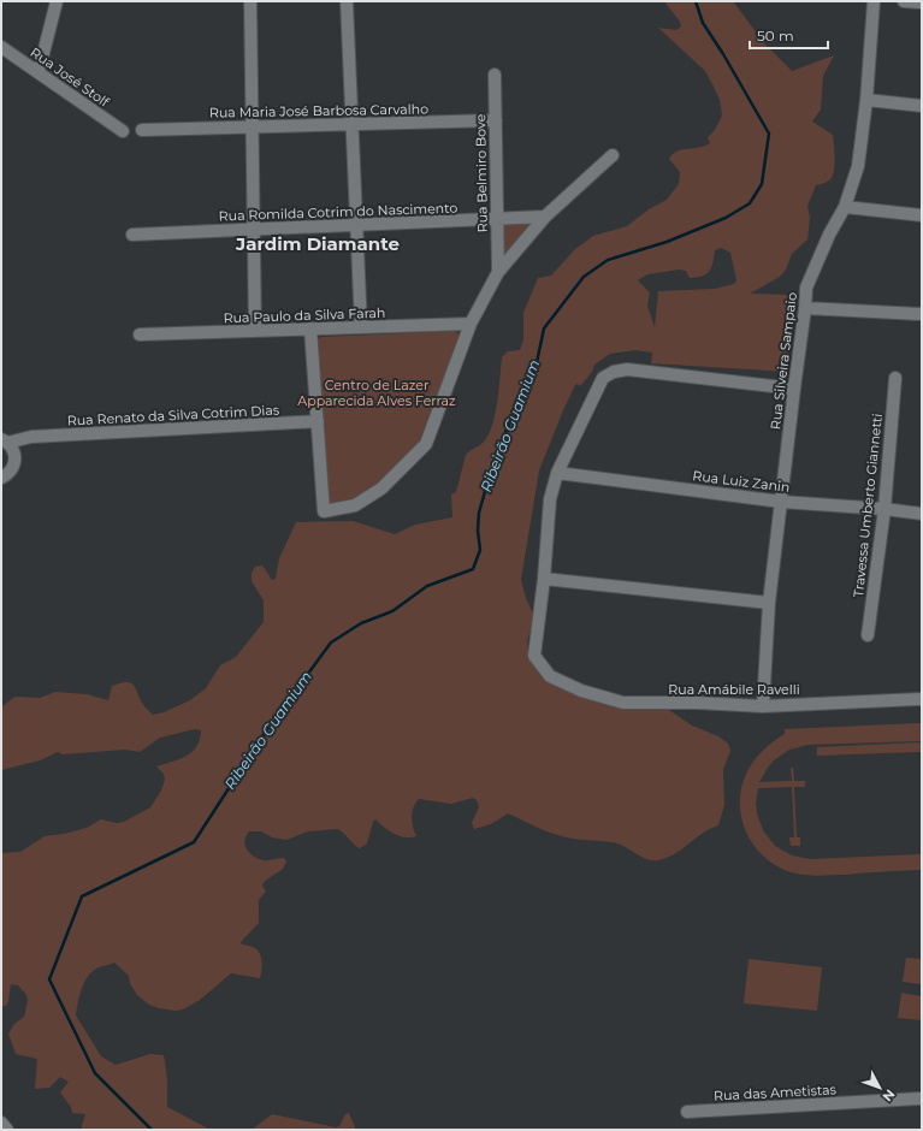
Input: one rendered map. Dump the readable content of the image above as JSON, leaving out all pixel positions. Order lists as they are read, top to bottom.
{
  "streets": {
    "street": [
      "Rua José Stolf",
      "Rua Maria José Barbosa Carvalho",
      "Rua Belmiro Bove",
      "Rua Romilda Cotrim do Nascimento",
      "Rua Paulo da Silva Farah",
      "Rua Silveira Sampaio",
      "Rua Renato da Silva Cotrim Dias",
      "Rua Luiz Zanin",
      "Travessa Umberto Giannetti",
      "Rua Amábile Ravelli",
      "Rua das Ametistas"
    ]
  },
  "crossings": [
    ["Rua Maria José Barbosa Carvalho", "Rua Belmiro Bove"],
    ["Rua Belmiro Bove", "Rua Romilda Cotrim do Nascimento"],
    ["Rua Silveira Sampaio", "Rua Luiz Zanin"],
    ["Rua Silveira Sampaio", "Rua Amábile Ravelli"],
    ["Rua Luiz Zanin", "Travessa Umberto Giannetti"]
  ],
  "districts": ["Jardim Diamante"],
  "water": ["Ribeirão Guamium"],
  "parks": ["Centro de Lazer Apparecida Alves Ferraz"],
  "scale_bar": "50 m",
  "north": "bottom right"
}
